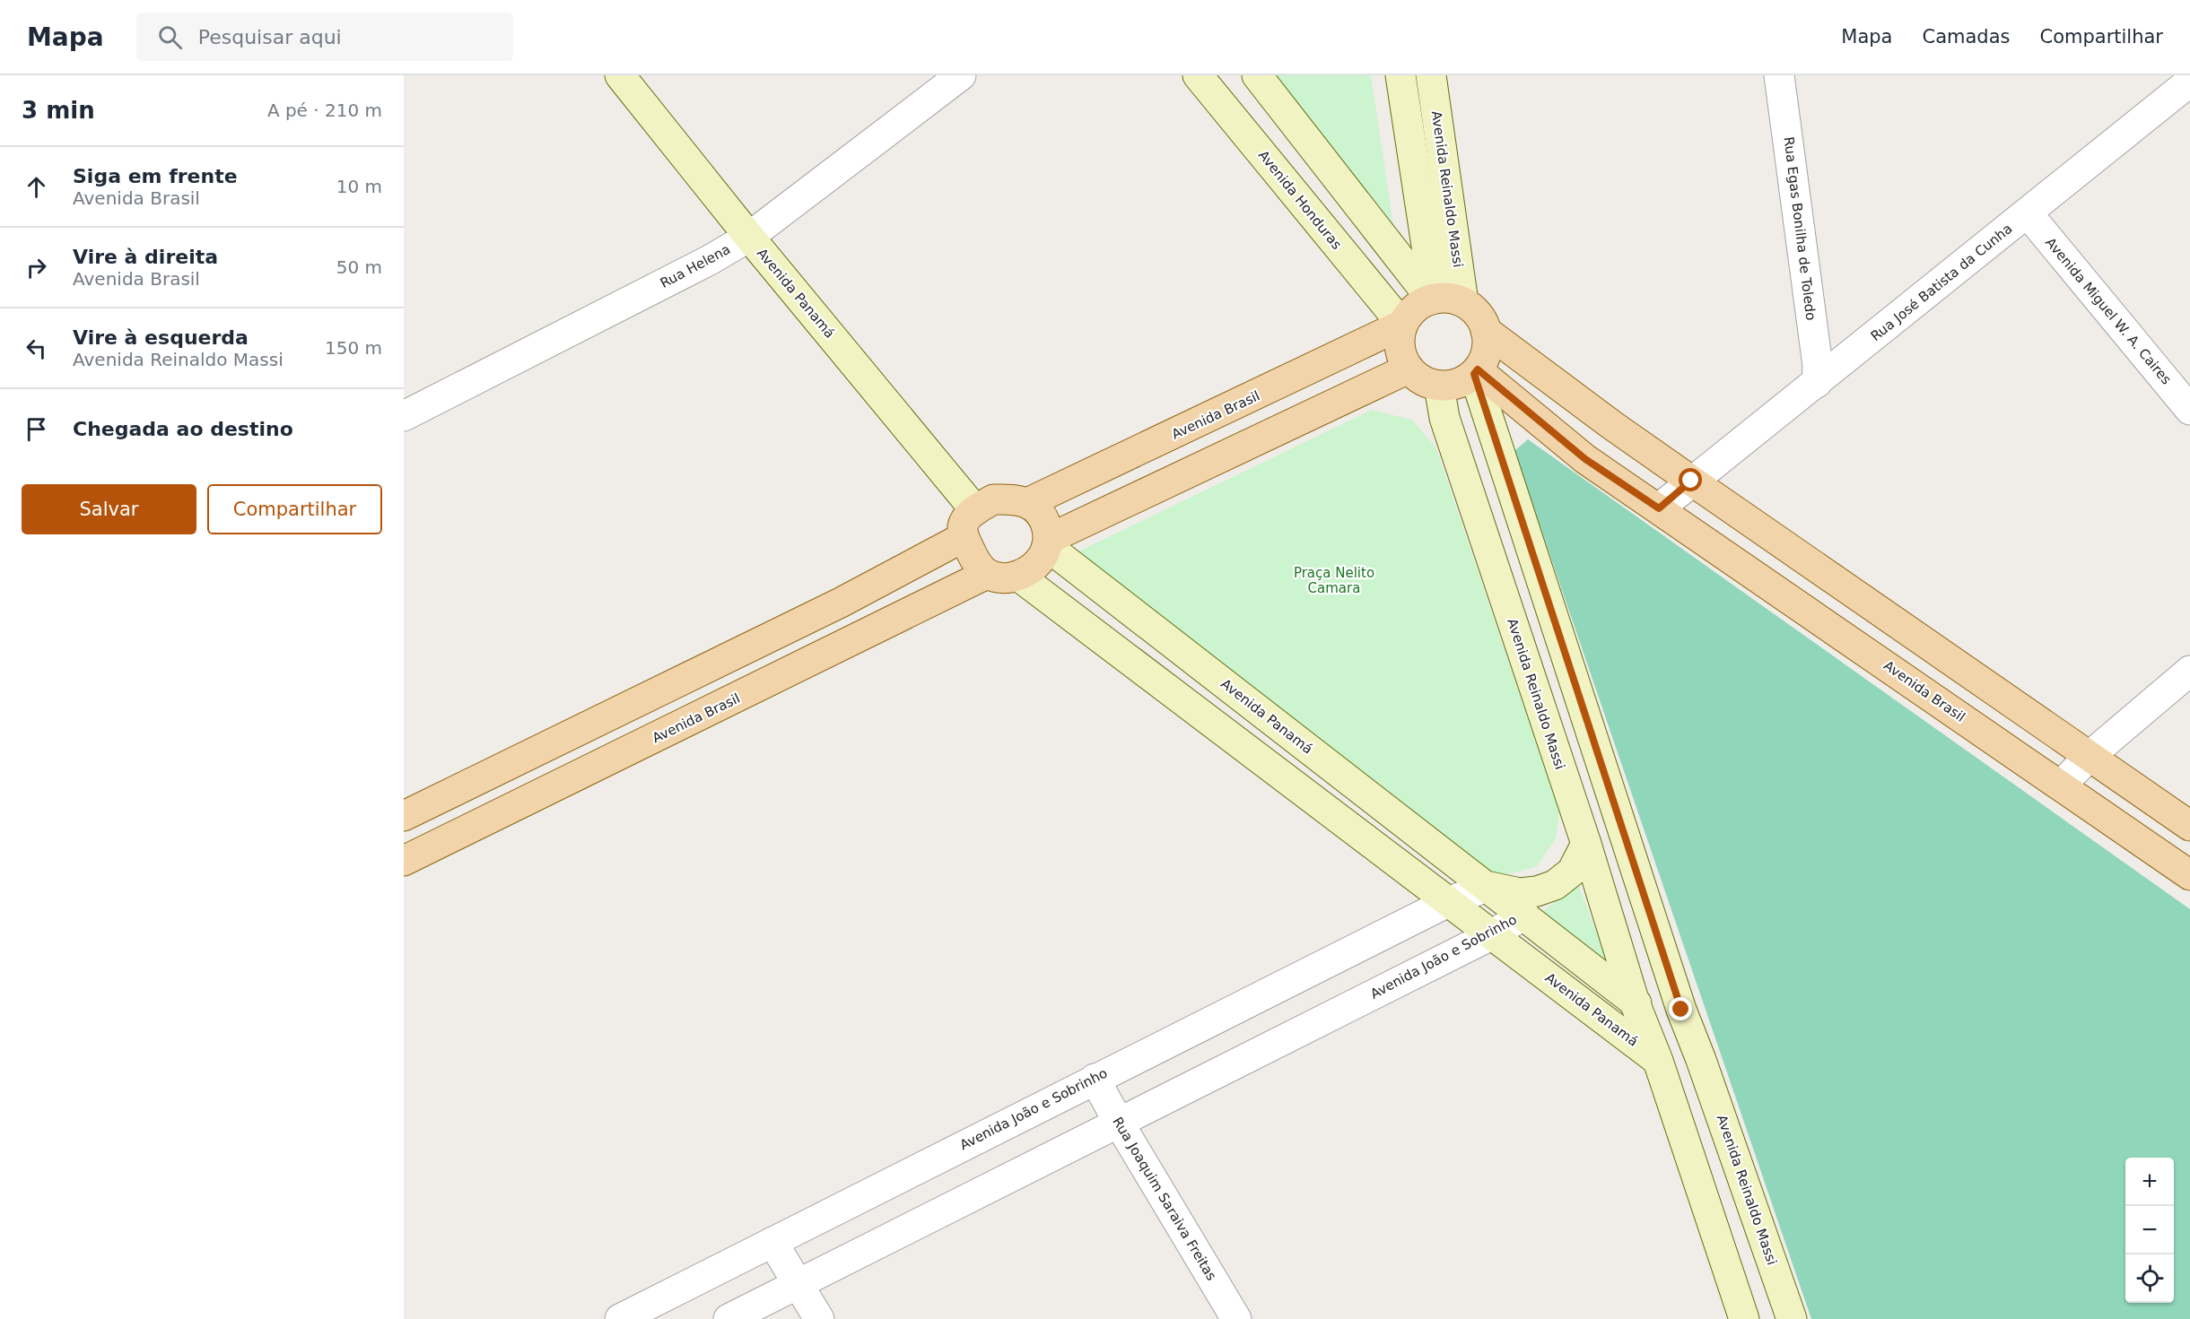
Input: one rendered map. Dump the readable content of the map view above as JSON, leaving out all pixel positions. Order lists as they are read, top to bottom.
{
  "streets": {
    "main road": ["Avenida Brasil"],
    "street": [
      "Avenida Reinaldo Massi",
      "Avenida Honduras",
      "Rua Egas Bonilha de Toledo",
      "Rua Helena",
      "Rua José Batista da Cunha",
      "Avenida Panamá",
      "Avenida Miguel W. A. Caires",
      "Avenida João e Sobrinho",
      "Rua Joaquim Saraiva Freitas"
    ]
  },
  "crossings": [
    ["Avenida Reinaldo Massi", "Avenida Honduras"],
    ["Avenida Reinaldo Massi", "Avenida Panamá"],
    ["Avenida Reinaldo Massi", "Avenida Brasil"],
    ["Avenida Honduras", "Avenida Brasil"],
    ["Rua Egas Bonilha de Toledo", "Rua José Batista da Cunha"],
    ["Rua Helena", "Avenida Panamá"],
    ["Rua José Batista da Cunha", "Avenida Miguel W. A. Caires"],
    ["Avenida Panamá", "Avenida Brasil"],
    ["Avenida Panamá", "Avenida João e Sobrinho"],
    ["Avenida João e Sobrinho", "Rua Joaquim Saraiva Freitas"]
  ],
  "parks": ["Praça Nelito Camara"],
  "page": {
    "header": "Mapa",
    "search": "Pesquisar aqui",
    "nav": ["Mapa", "Camadas", "Compartilhar"],
    "heading": ["3 min", "A pé · 210 m"],
    "list": [
      ["Siga em frente", "Avenida Brasil", "10 m"],
      ["Vire à direita", "Avenida Brasil", "50 m"],
      ["Vire à esquerda", "Avenida Reinaldo Massi", "150 m"],
      "Chegada ao destino"
    ],
    "buttons": ["Salvar", "Compartilhar"],
    "map_buttons": ["+", "−"]
  }
}
